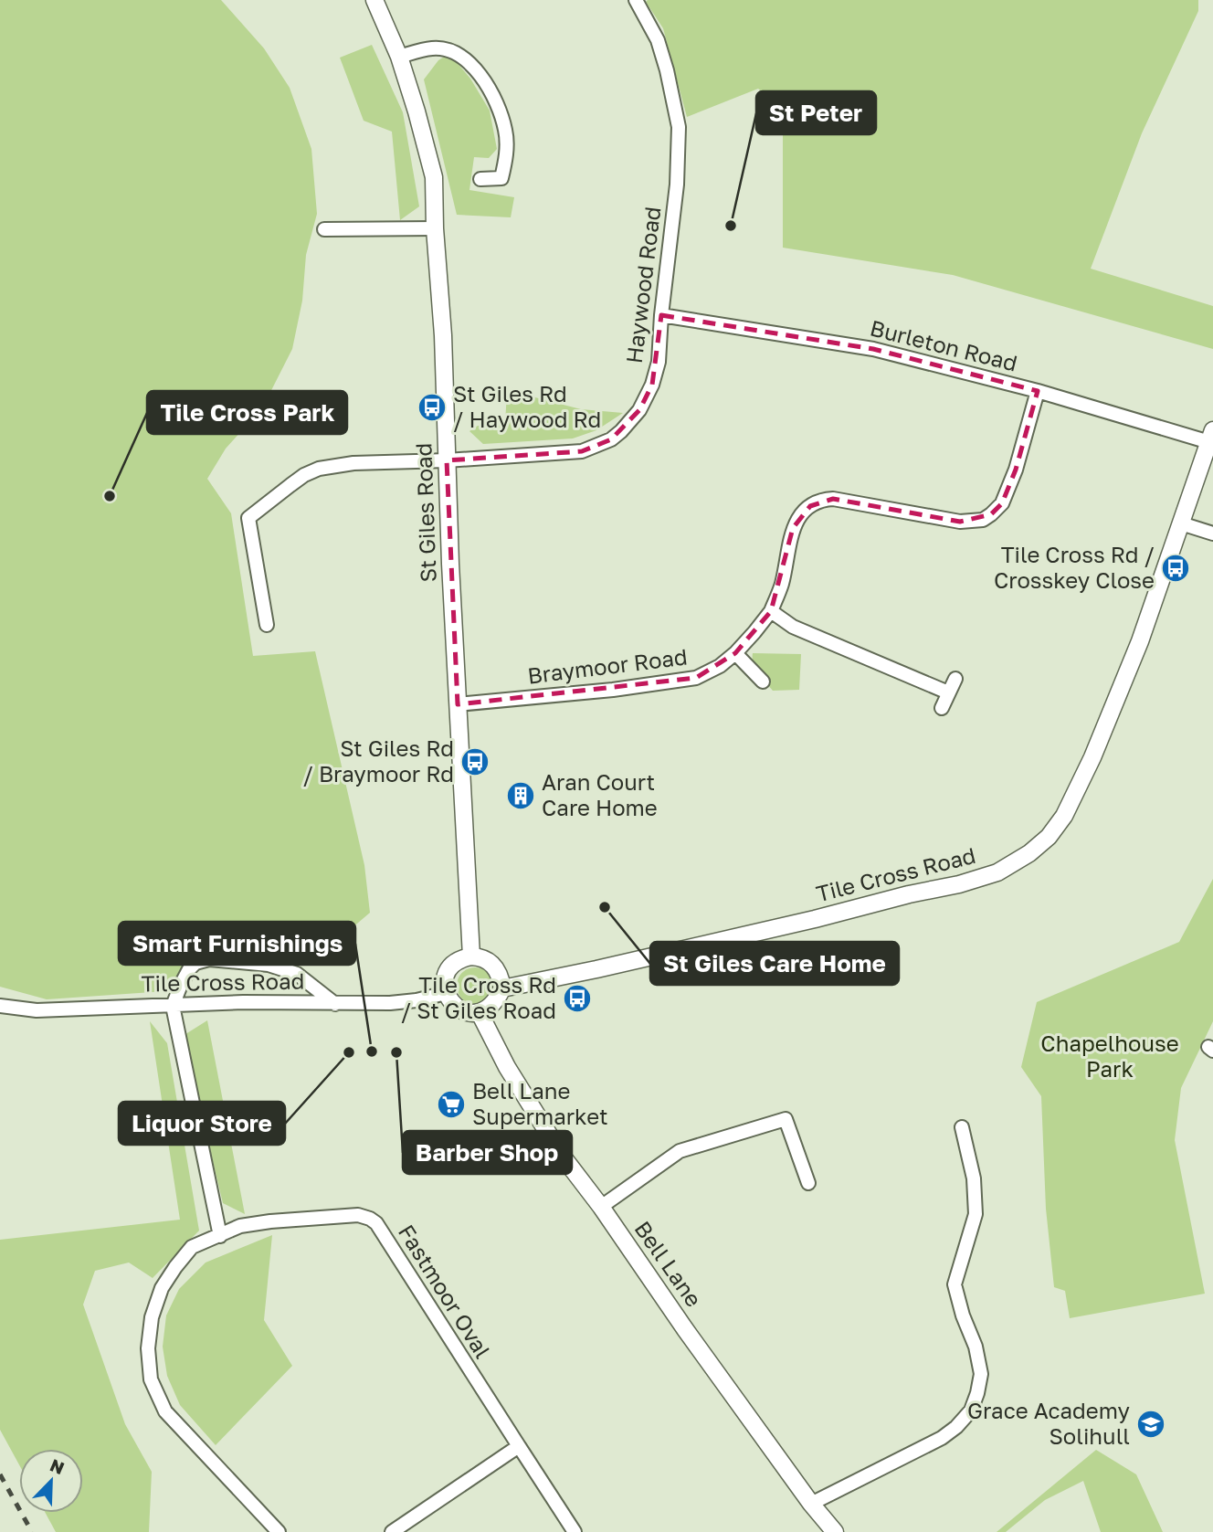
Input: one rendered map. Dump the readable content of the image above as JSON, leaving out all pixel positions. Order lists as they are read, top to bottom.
{
  "streets": {
    "street": [
      "Haywood Road",
      "Burleton Road",
      "St Giles Road",
      "Braymoor Road",
      "Tile Cross Road",
      "Bell Lane",
      "Fastmoor Oval"
    ]
  },
  "crossings": [
    ["Haywood Road", "Burleton Road"],
    ["Haywood Road", "St Giles Road"],
    ["Burleton Road", "Braymoor Road"],
    ["Burleton Road", "Tile Cross Road"],
    ["St Giles Road", "Braymoor Road"],
    ["St Giles Road", "Tile Cross Road"],
    ["St Giles Road", "Bell Lane"],
    ["Tile Cross Road", "Bell Lane"]
  ],
  "parks": ["Chapelhouse Park"],
  "places": {
    "other": [
      "St Peter",
      "Tile Cross Park",
      "St Giles Care Home",
      "Smart Furnishings",
      "Liquor Store",
      "Barber Shop"
    ],
    "bus stop": [
      "St Giles Rd / Haywood Rd",
      "Tile Cross Rd / Crosskey Close",
      "St Giles Rd / Braymoor Rd",
      "Tile Cross Rd / St Giles Road"
    ],
    "building": ["Aran Court Care Home"],
    "supermarket": ["Bell Lane Supermarket"],
    "school or university": ["Grace Academy Solihull"]
  },
  "north": "top right"
}
